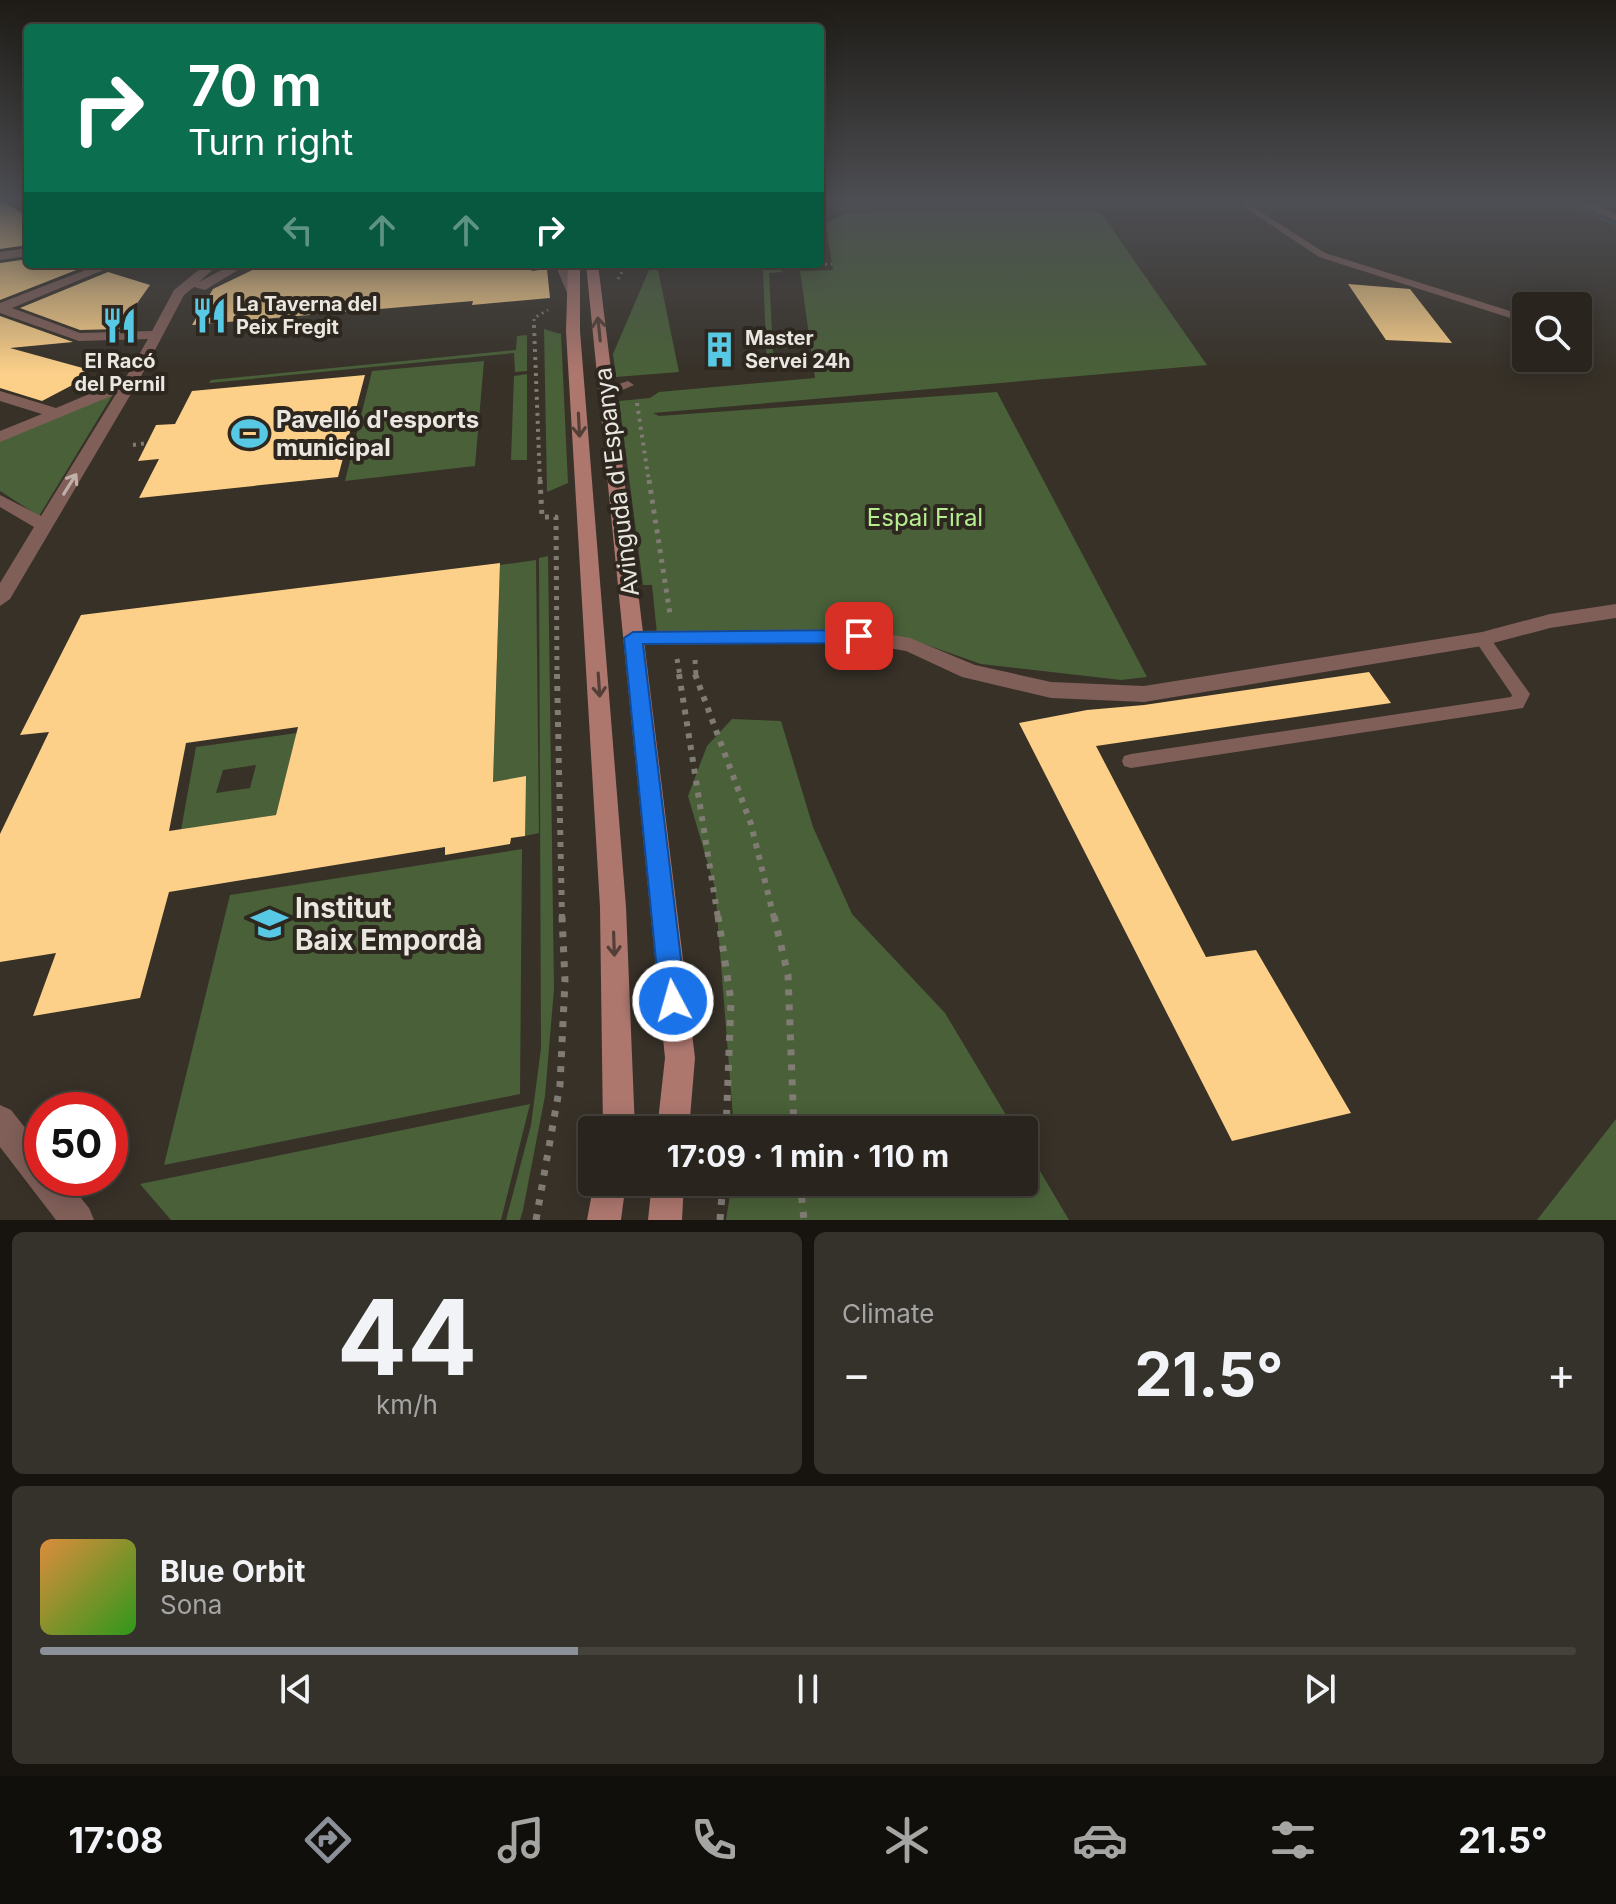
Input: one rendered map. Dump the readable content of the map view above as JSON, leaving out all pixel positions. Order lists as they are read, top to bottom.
{
  "streets": {
    "main road": ["Avinguda d'Espanya"]
  },
  "parks": ["Espai Firal"],
  "places": {
    "restaurant": ["La Taverna del Peix Fregit", "El Racó del Pernil"],
    "building": ["Master Servei 24h"],
    "sports": ["Pavelló d'esports municipal"],
    "school or university": ["Institut Baix Empordà"]
  },
  "page": {
    "turn": ["70 m", "Turn right"],
    "limit": "50",
    "trip": "17:09 · 1 min · 110 m",
    "tile": [
      ["44", "km/h"],
      "Climate"
    ],
    "heat": ["−", "21.5°", "+"],
    "song": ["Blue Orbit", "Sona"],
    "tabs": ["17:08", "21.5°"]
  }
}
